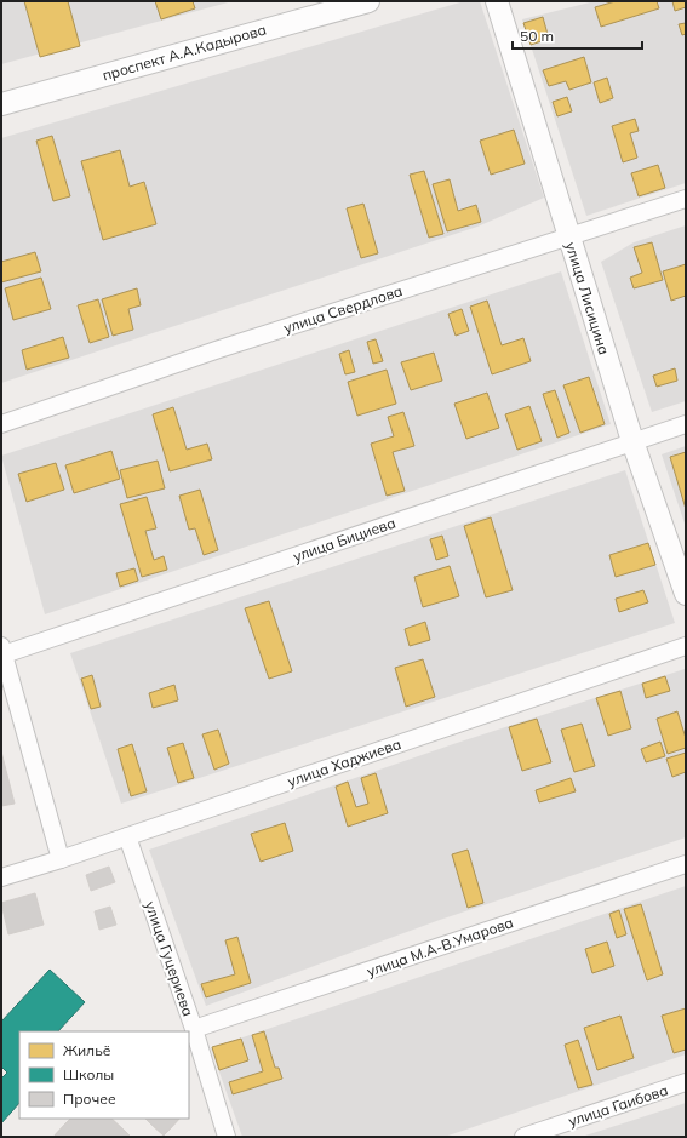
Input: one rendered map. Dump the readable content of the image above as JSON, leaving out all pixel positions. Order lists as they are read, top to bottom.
{
  "streets": {
    "street": [
      "проспект А.А.Кадырова",
      "улица Лисицина",
      "улица Свердлова",
      "улица Бициева",
      "улица Хаджиева",
      "улица М.А-В.Умарова",
      "улица Гуцериева",
      "улица Гаибова"
    ]
  },
  "crossings": [
    ["улица Лисицина", "улица Свердлова"],
    ["улица Лисицина", "улица Бициева"],
    ["улица Хаджиева", "улица Гуцериева"],
    ["улица М.А-В.Умарова", "улица Гуцериева"]
  ],
  "legend": ["Жильё", "Школы", "Прочее"],
  "scale_bar": "50 m"
}
